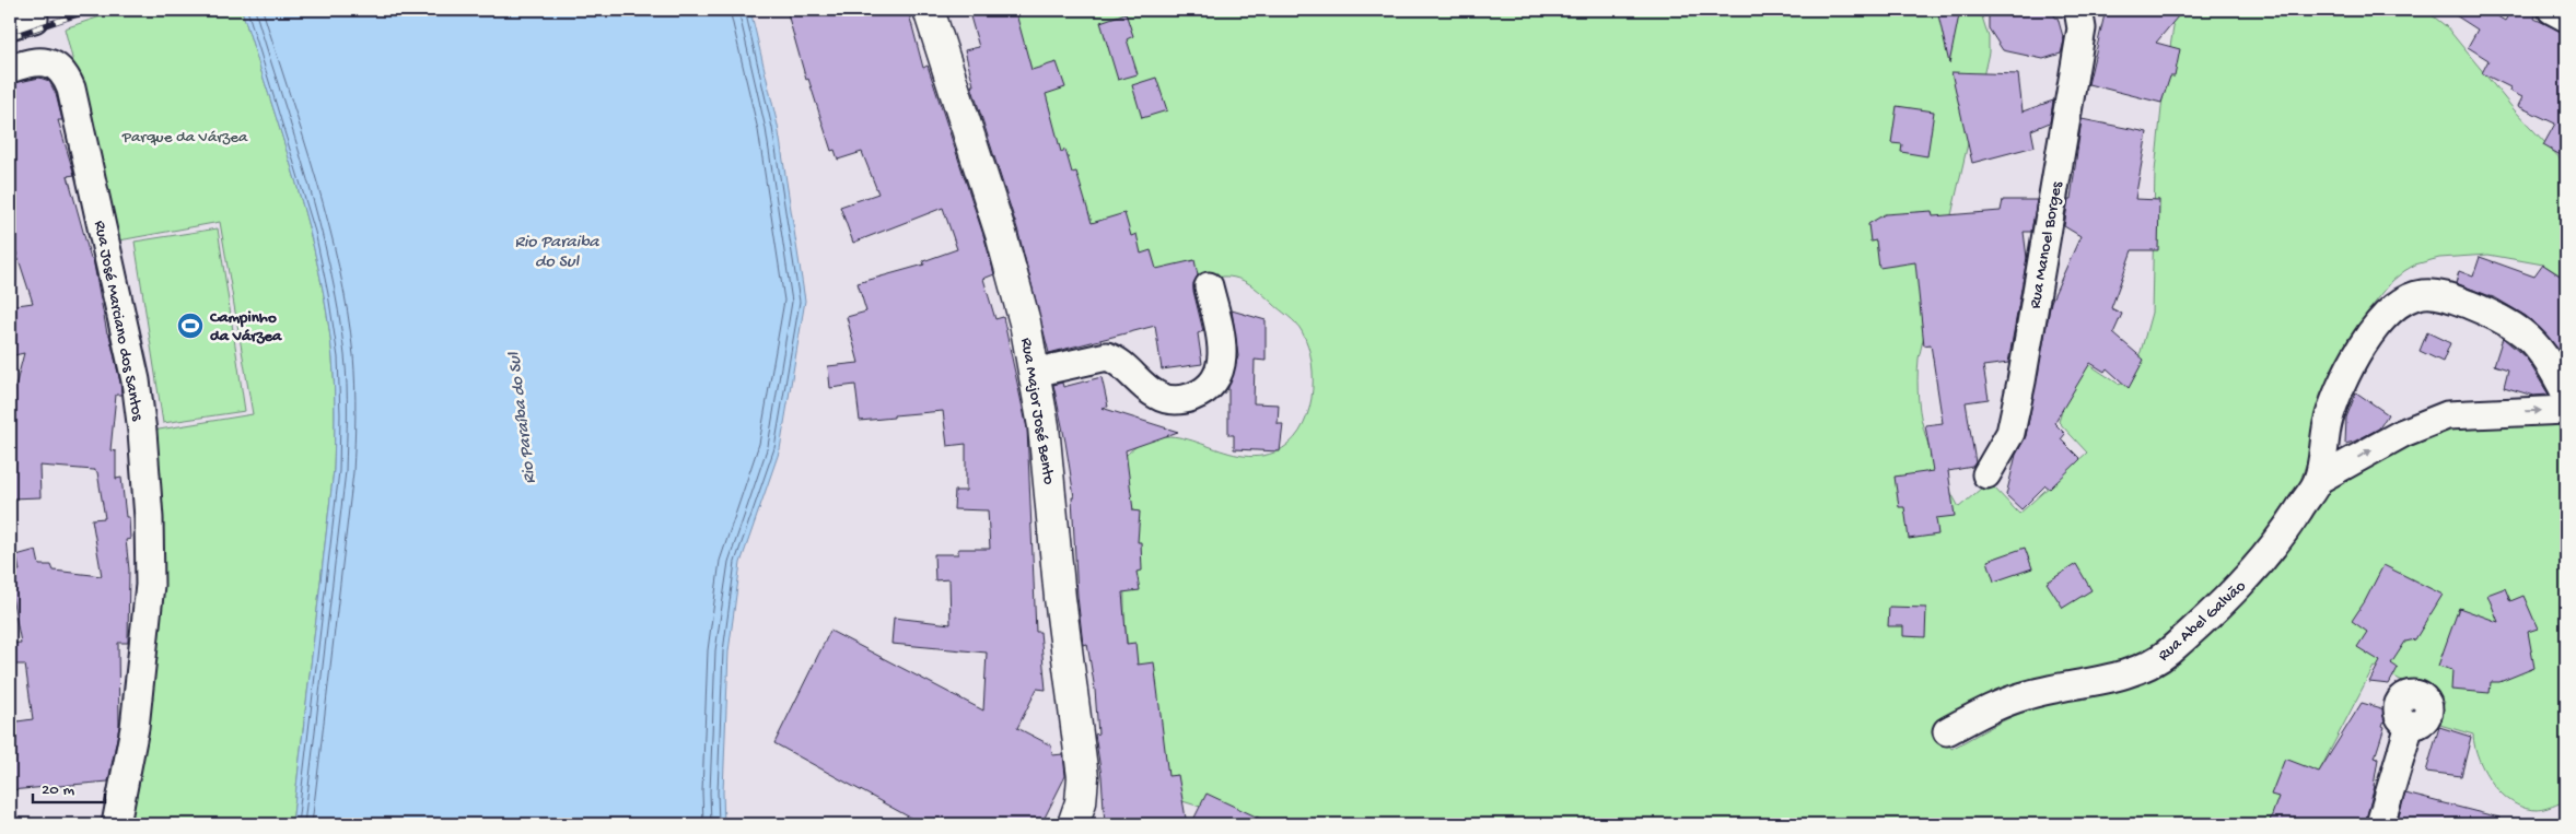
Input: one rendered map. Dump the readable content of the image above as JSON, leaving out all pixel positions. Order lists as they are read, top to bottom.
{
  "streets": {
    "street": [
      "Rua Manoel Borges",
      "Rua José Marciano dos Santos",
      "Rua Major José Bento",
      "Rua Abel Galvão"
    ]
  },
  "water": ["Rio Paraiba do Sul", "Rio Paraíba do Sul"],
  "parks": ["Parque da Várzea"],
  "places": {
    "sports": ["Campinho da Várzea"]
  },
  "scale_bar": "20 m"
}
